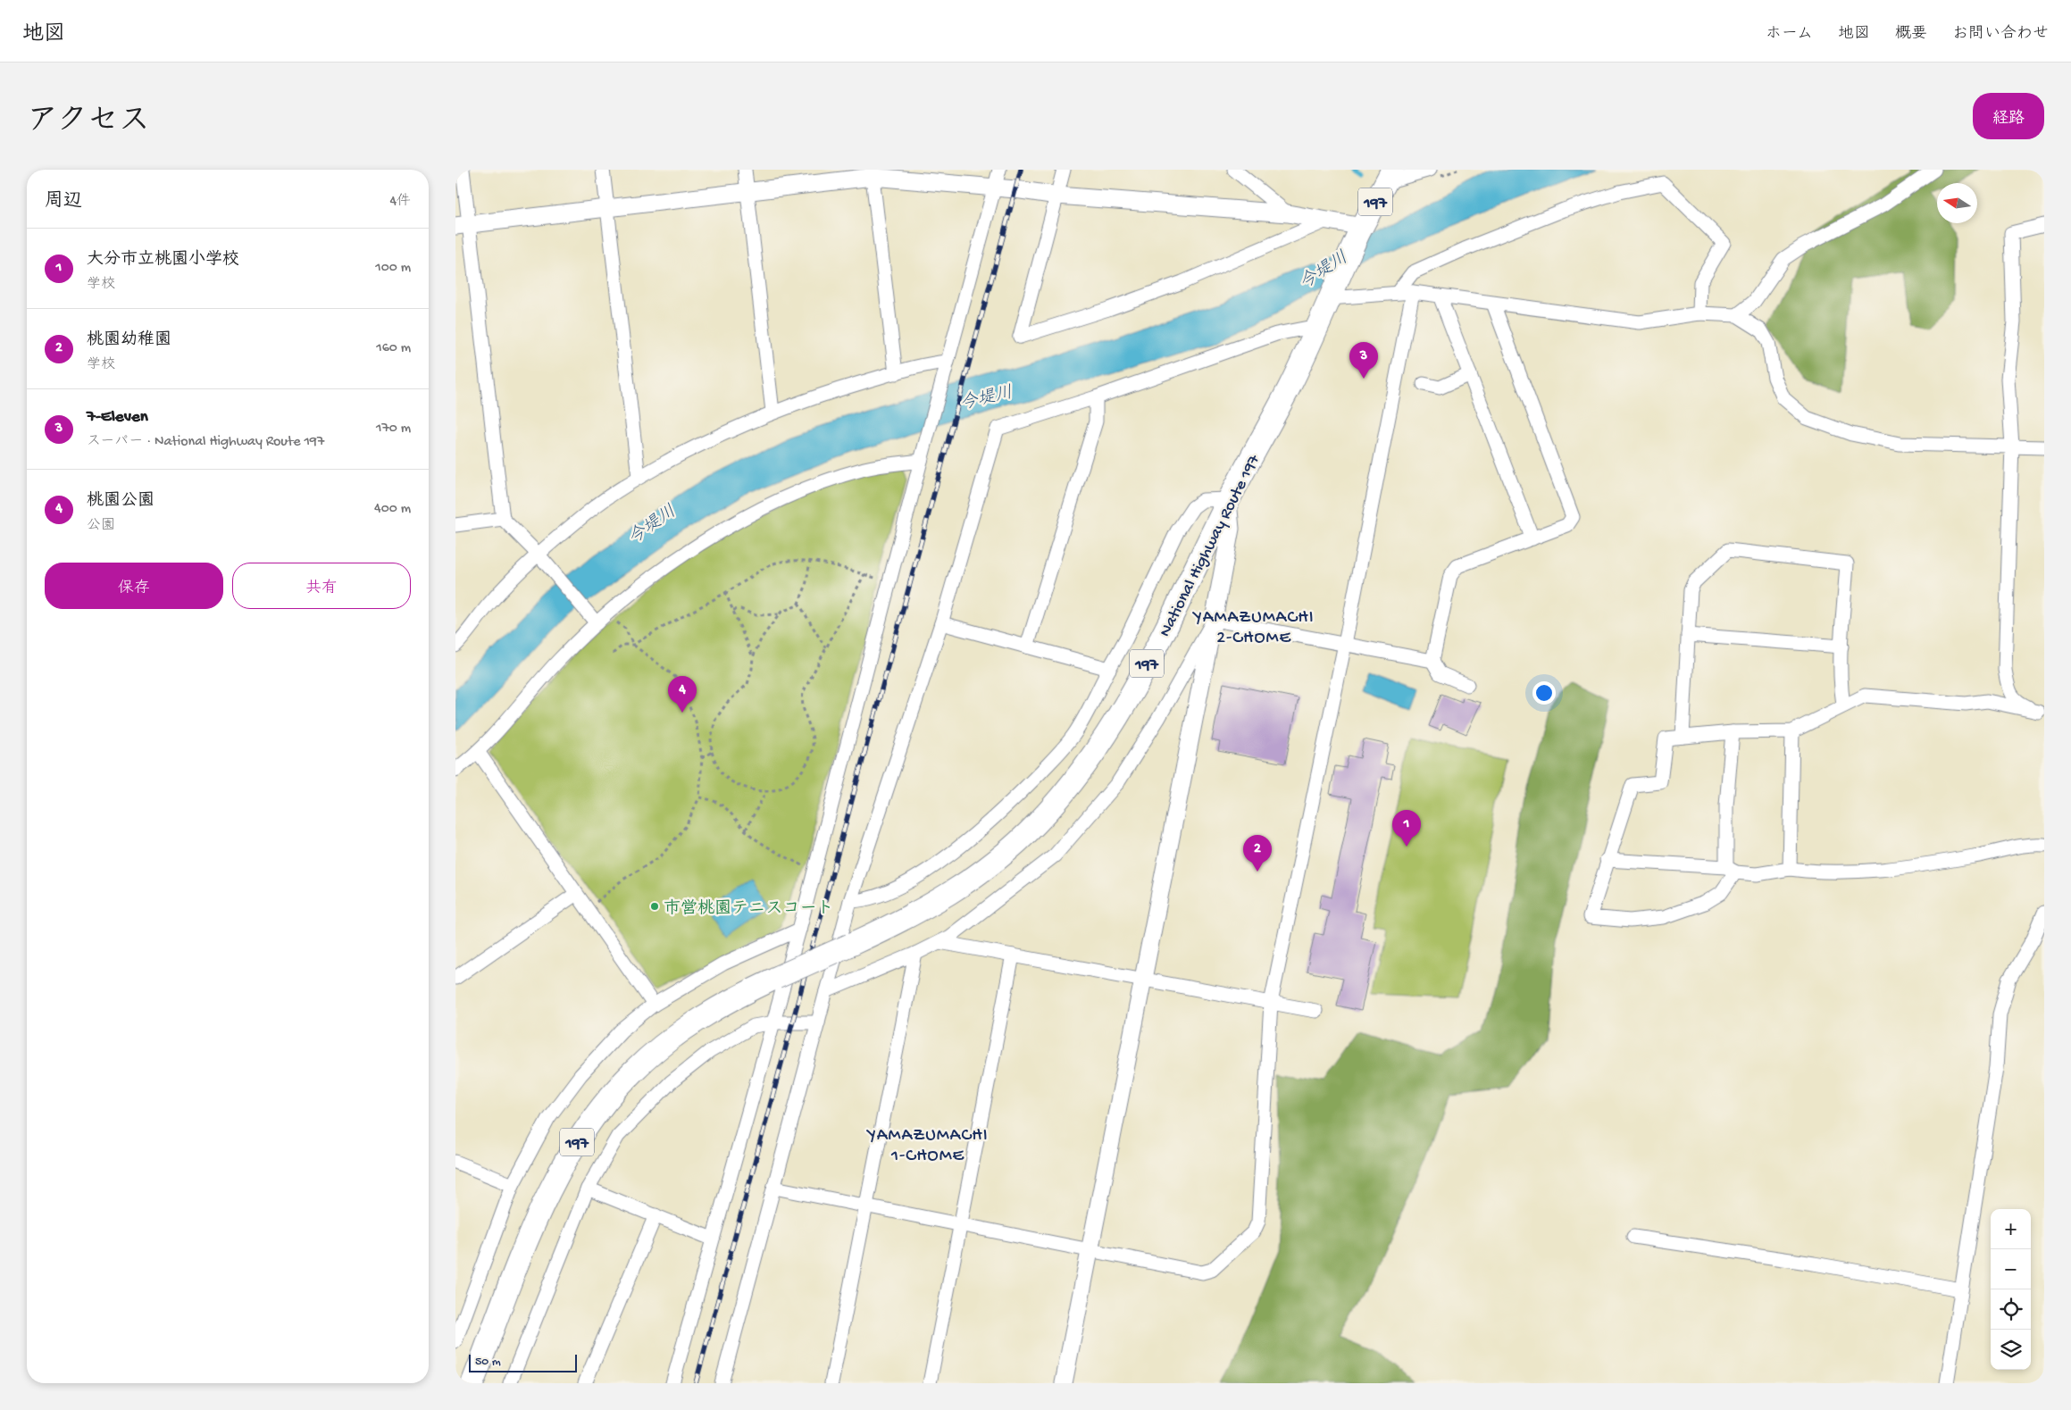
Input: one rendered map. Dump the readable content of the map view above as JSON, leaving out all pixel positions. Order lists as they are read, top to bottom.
{
  "streets": {
    "highway": ["197", "National Highway Route 197"]
  },
  "districts": ["YAMAZUMACHI 2-CHOME", "YAMAZUMACHI 1-CHOME"],
  "water": ["今堤川"],
  "places": ["市営桃園テニスコート"],
  "scale_bar": "50 m",
  "north": "left",
  "page": {
    "header": "地図",
    "nav": [
      "ホーム",
      "地図",
      "概要",
      "お問い合わせ"
    ],
    "title": "アクセス",
    "buttons": [
      "経路",
      ["保存", "共有"]
    ],
    "heading": ["周辺", "4件"],
    "list": [
      {
        "mark": "1",
        "name": "大分市立桃園小学校",
        "note": "学校",
        "value": "100 m"
      },
      {
        "mark": "2",
        "name": "桃園幼稚園",
        "note": "学校",
        "value": "160 m"
      },
      {
        "mark": "3",
        "name": "7-Eleven",
        "note": "スーパー · National Highway Route 197",
        "value": "170 m"
      },
      {
        "mark": "4",
        "name": "桃園公園",
        "note": "公園",
        "value": "400 m"
      }
    ],
    "pins": [
      "3",
      "4",
      "1",
      "2"
    ],
    "map_buttons": ["+", "−"],
    "scale": "50 m"
  }
}
